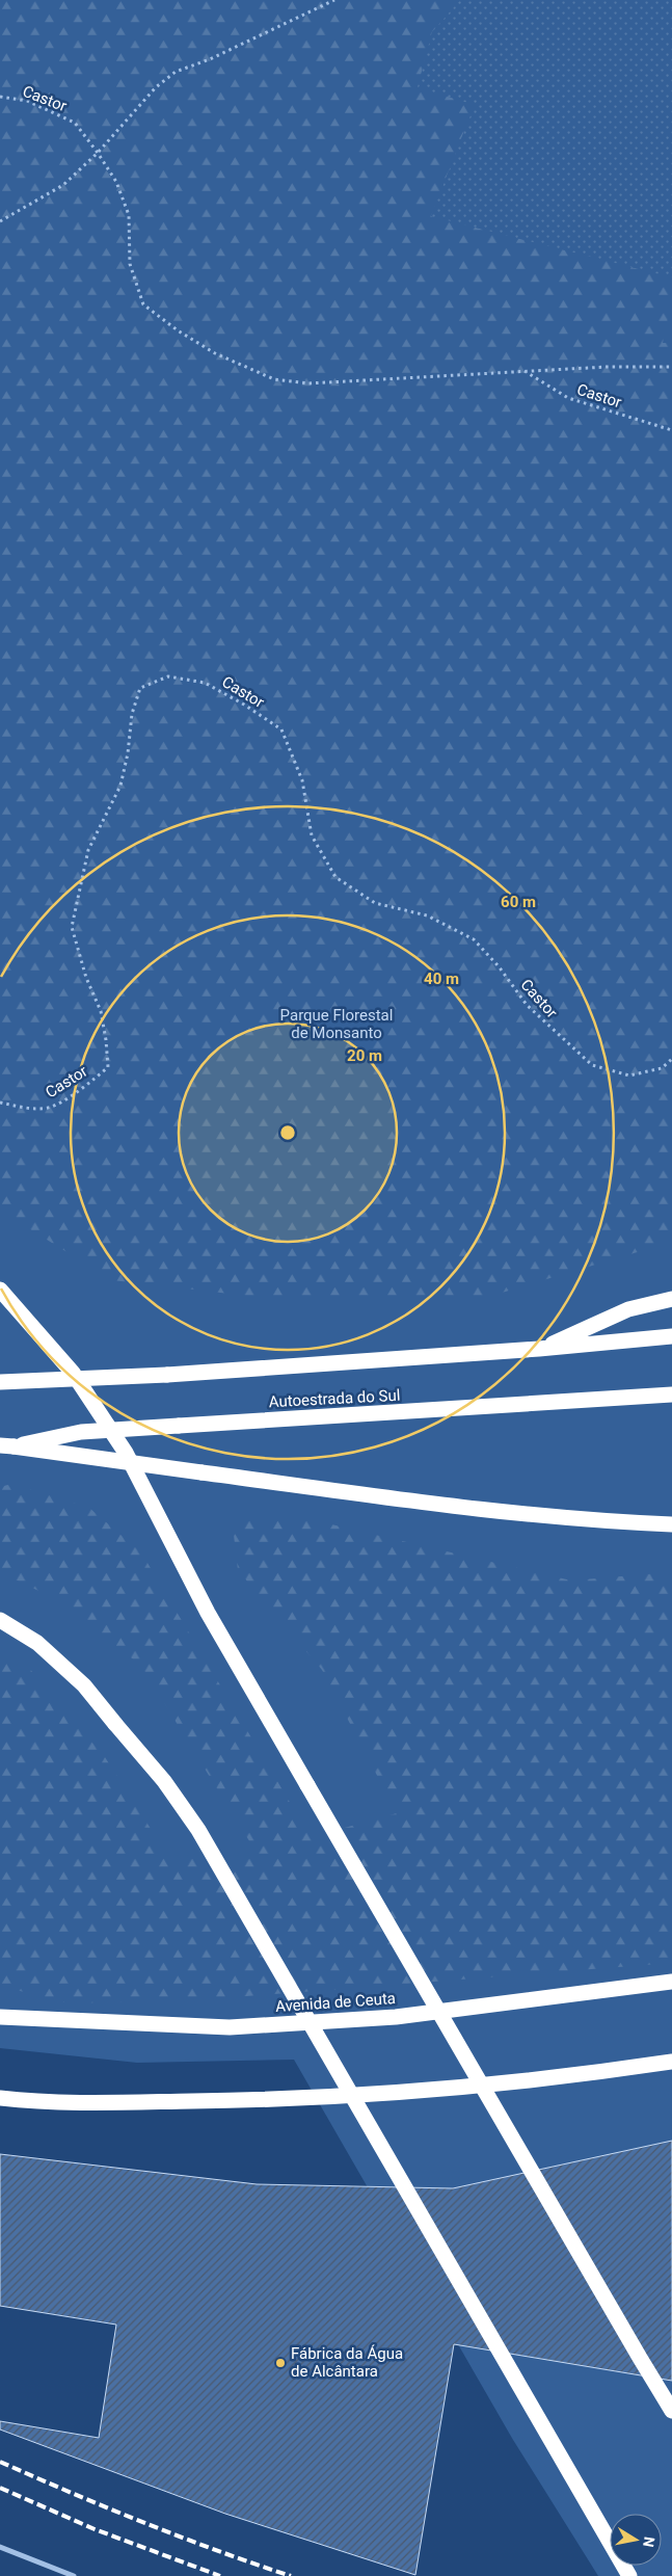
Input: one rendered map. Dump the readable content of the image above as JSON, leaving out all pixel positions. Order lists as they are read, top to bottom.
{
  "streets": {
    "highway": ["Autoestrada do Sul", "Avenida de Ceuta"],
    "path": ["Castor"]
  },
  "parks": ["Parque Florestal de Monsanto"],
  "places": ["Fábrica da Água de Alcântara"],
  "north": "right",
  "rings": ["60 m", "40 m", "20 m"]
}
